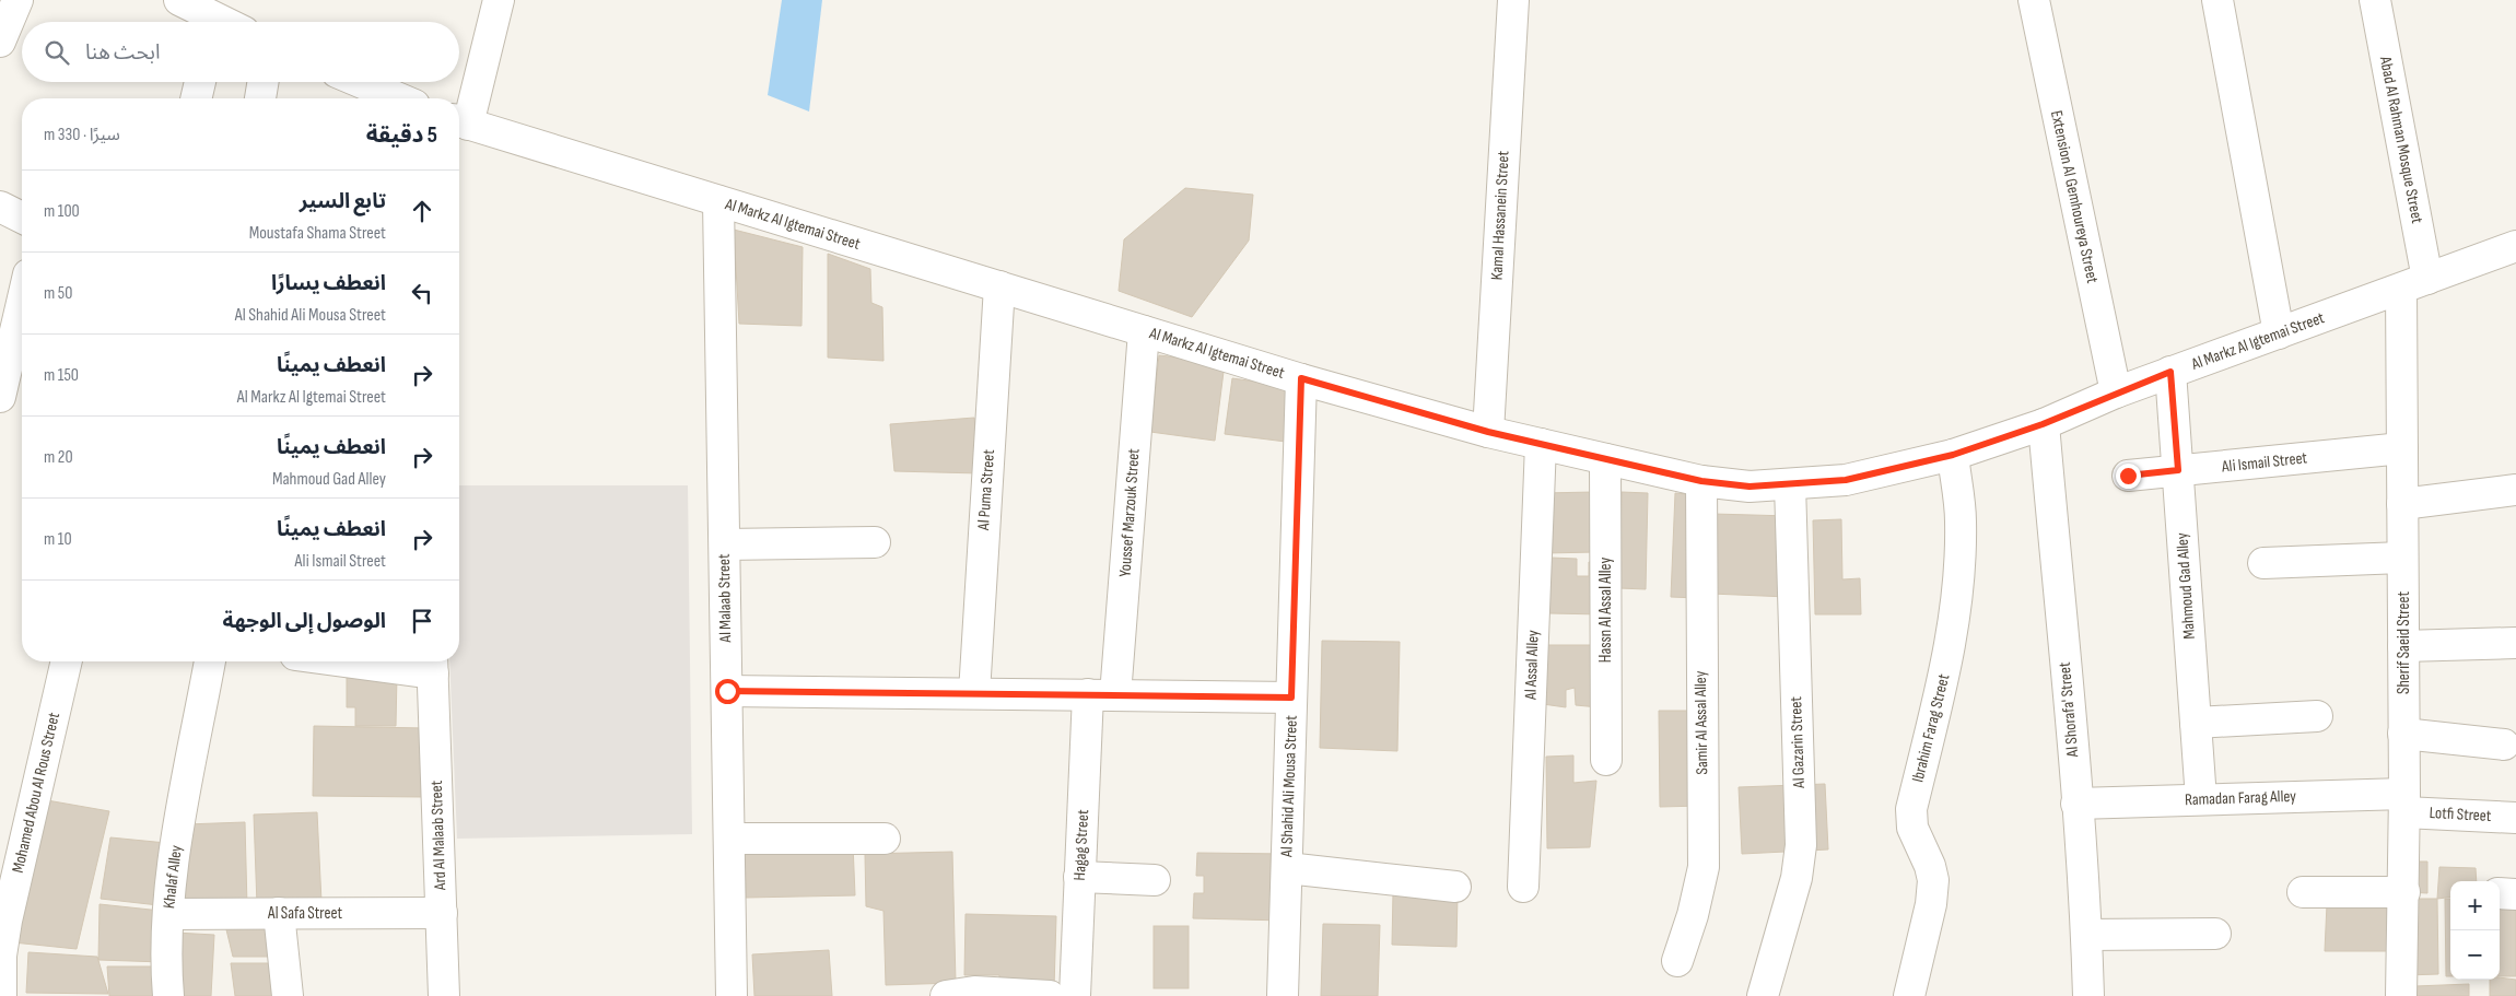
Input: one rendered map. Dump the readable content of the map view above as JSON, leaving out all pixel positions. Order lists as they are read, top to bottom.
{
  "streets": {
    "street": [
      "Abad Al Rahman Mosque Street",
      "Extension Al Gemhoureya Street",
      "Kamal Hassanein Street",
      "Al Markz Al Igtemai Street",
      "Ali Ismail Street",
      "Al Puma Street",
      "Youssef Marzouk Street",
      "Mahmoud Gad Alley",
      "Al Malaab Street",
      "Hassn Al Assal Alley",
      "Sherif Saeid Street",
      "Al Assal Alley",
      "Al Shorafa' Street",
      "Samir Al Assal Alley",
      "Ibrahim Farag Street",
      "Al Gazarin Street",
      "Al Shahid Ali Mousa Street",
      "Mohamed Abou Al Rous Street",
      "Ramadan Farag Alley",
      "Lotfi Street",
      "Ard Al Malaab Street",
      "Hagag Street",
      "Khalaf Alley",
      "Al Safa Street"
    ]
  },
  "crossings": [
    ["Abad Al Rahman Mosque Street", "Al Markz Al Igtemai Street"],
    ["Abad Al Rahman Mosque Street", "Sherif Saeid Street"],
    ["Extension Al Gemhoureya Street", "Al Markz Al Igtemai Street"],
    ["Kamal Hassanein Street", "Al Markz Al Igtemai Street"],
    ["Al Markz Al Igtemai Street", "Al Puma Street"],
    ["Al Markz Al Igtemai Street", "Youssef Marzouk Street"],
    ["Al Markz Al Igtemai Street", "Mahmoud Gad Alley"],
    ["Al Markz Al Igtemai Street", "Al Malaab Street"],
    ["Al Markz Al Igtemai Street", "Hassn Al Assal Alley"],
    ["Al Markz Al Igtemai Street", "Sherif Saeid Street"],
    ["Al Markz Al Igtemai Street", "Al Assal Alley"],
    ["Al Markz Al Igtemai Street", "Al Shorafa' Street"],
    ["Al Markz Al Igtemai Street", "Samir Al Assal Alley"],
    ["Al Markz Al Igtemai Street", "Ibrahim Farag Street"],
    ["Al Markz Al Igtemai Street", "Al Gazarin Street"],
    ["Al Markz Al Igtemai Street", "Al Shahid Ali Mousa Street"],
    ["Ali Ismail Street", "Mahmoud Gad Alley"],
    ["Ali Ismail Street", "Sherif Saeid Street"],
    ["Youssef Marzouk Street", "Hagag Street"],
    ["Mahmoud Gad Alley", "Ramadan Farag Alley"],
    ["Sherif Saeid Street", "Ramadan Farag Alley"],
    ["Sherif Saeid Street", "Lotfi Street"],
    ["Al Shorafa' Street", "Ramadan Farag Alley"],
    ["Ramadan Farag Alley", "Lotfi Street"],
    ["Ard Al Malaab Street", "Al Safa Street"],
    ["Khalaf Alley", "Al Safa Street"]
  ],
  "page": {
    "search": "ابحث هنا",
    "heading": ["5 دقيقة", "سيرًا · 330 m"],
    "list": [
      ["تابع السير", "Moustafa Shama Street", "100 m"],
      ["انعطف يسارًا", "Al Shahid Ali Mousa Street", "50 m"],
      ["انعطف يمينًا", "Al Markz Al Igtemai Street", "150 m"],
      ["انعطف يمينًا", "Mahmoud Gad Alley", "20 m"],
      ["انعطف يمينًا", "Ali Ismail Street", "10 m"],
      "الوصول إلى الوجهة"
    ],
    "map_buttons": ["+", "−"]
  }
}
